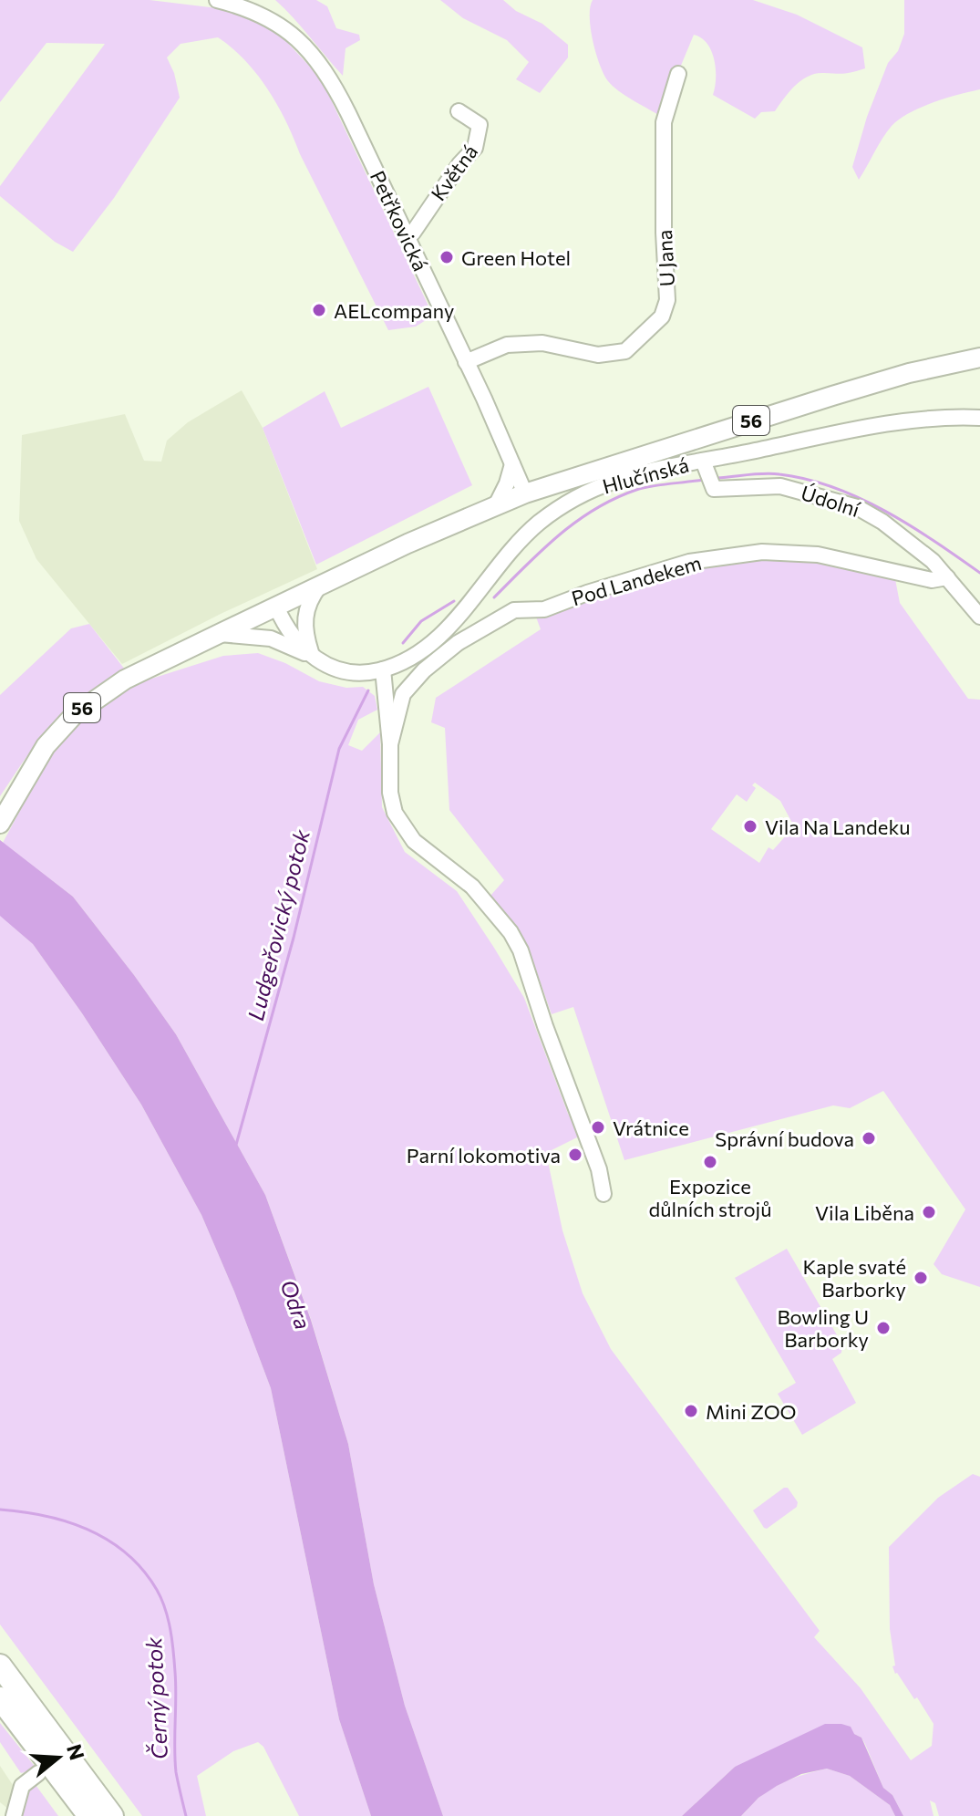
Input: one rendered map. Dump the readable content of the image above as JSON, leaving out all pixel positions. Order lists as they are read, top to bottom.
{
  "streets": {
    "main road": ["56"],
    "street": [
      "Květná",
      "Petřkovická",
      "U Jana",
      "Hlučínská",
      "Údolní",
      "Pod Landekem"
    ]
  },
  "crossings": [
    ["Květná", "Petřkovická"],
    ["Petřkovická", "U Jana"],
    ["Petřkovická", "56"],
    ["56", "Hlučínská"],
    ["Hlučínská", "Údolní"],
    ["Hlučínská", "Pod Landekem"],
    ["Údolní", "Pod Landekem"]
  ],
  "water": ["Ludgeřovický potok", "Odra", "Černý potok"],
  "places": [
    "Green Hotel",
    "AELcompany",
    "Vila Na Landeku",
    "Vrátnice",
    "Správní budova",
    "Parní lokomotiva",
    "Expozice důlních strojů",
    "Vila Liběna",
    "Kaple svaté Barborky",
    "Bowling U Barborky",
    "Mini ZOO"
  ],
  "north": "right"
}
